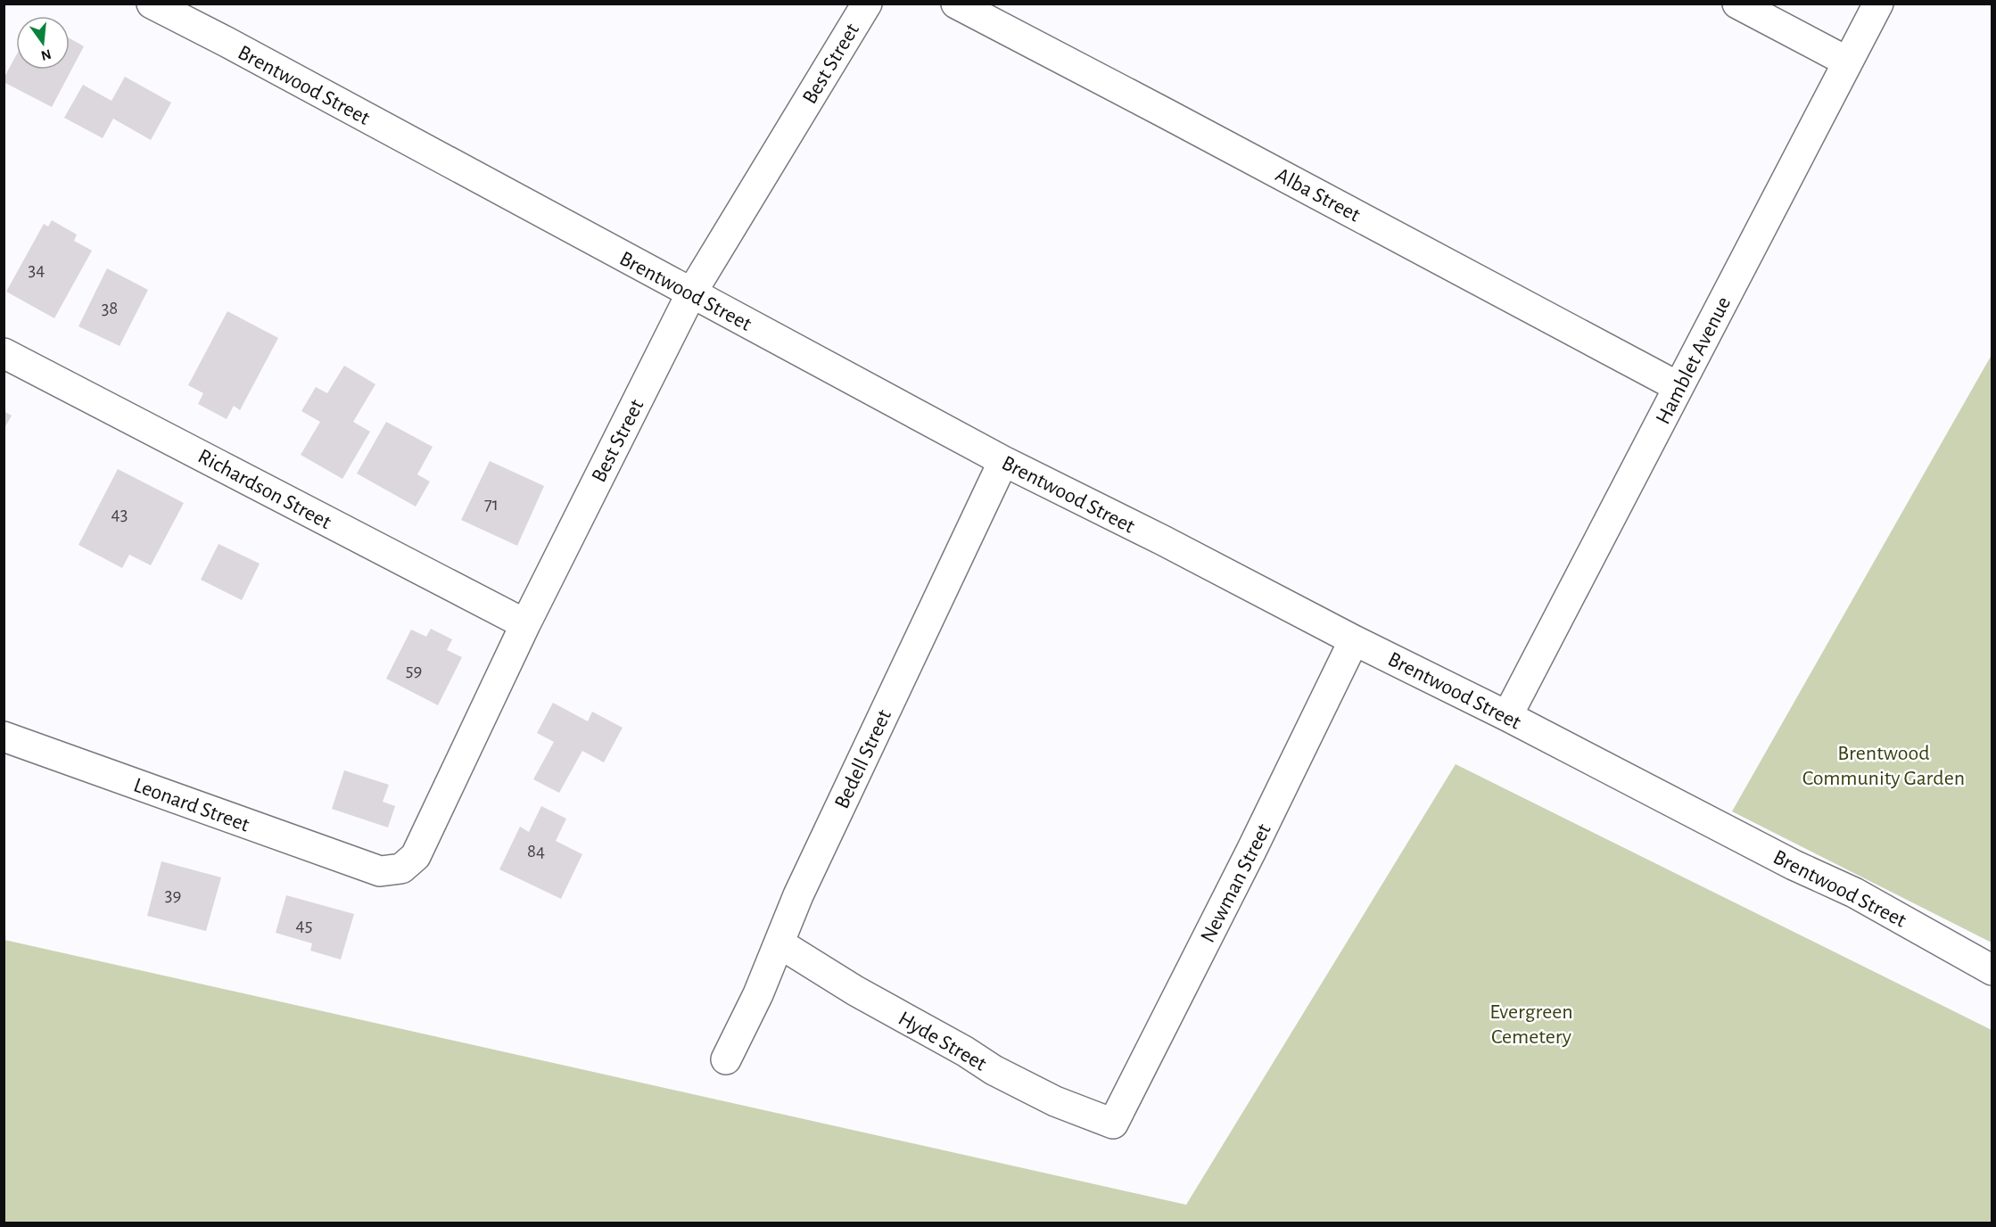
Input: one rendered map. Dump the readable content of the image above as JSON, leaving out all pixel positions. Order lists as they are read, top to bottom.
{
  "streets": {
    "street": [
      "Best Street",
      "Brentwood Street",
      "Alba Street",
      "Hamblet Avenue",
      "Richardson Street",
      "Bedell Street",
      "Leonard Street",
      "Newman Street",
      "Hyde Street"
    ]
  },
  "crossings": [
    ["Best Street", "Brentwood Street"],
    ["Best Street", "Richardson Street"],
    ["Best Street", "Leonard Street"],
    ["Brentwood Street", "Hamblet Avenue"],
    ["Brentwood Street", "Bedell Street"],
    ["Brentwood Street", "Newman Street"],
    ["Alba Street", "Hamblet Avenue"],
    ["Bedell Street", "Hyde Street"],
    ["Newman Street", "Hyde Street"]
  ],
  "parks": ["Brentwood Community Garden", "Evergreen Cemetery"],
  "house_numbers": [
    "34",
    "38",
    "71",
    "43",
    "59",
    "84",
    "39",
    "45"
  ],
  "north": "bottom"
}
